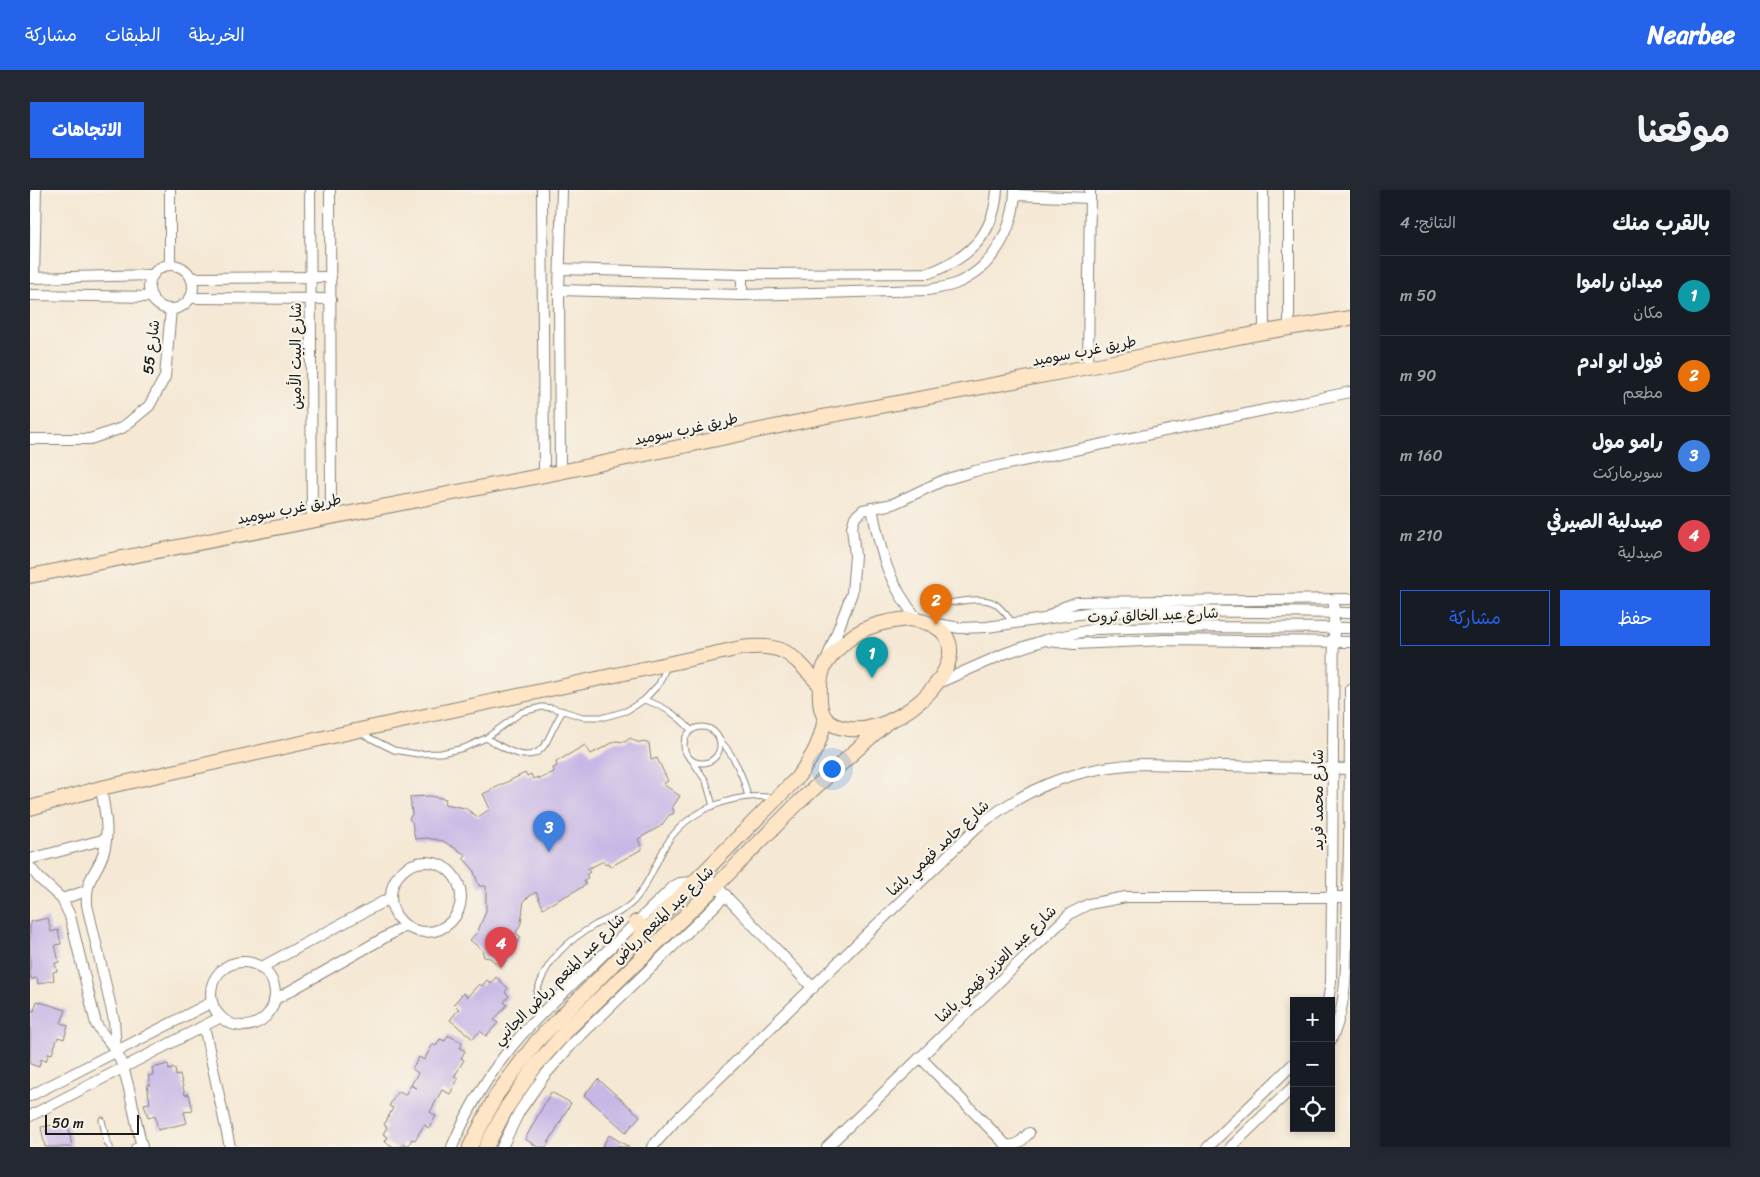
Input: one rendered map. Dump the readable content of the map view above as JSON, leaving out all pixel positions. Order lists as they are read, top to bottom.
{
  "streets": {
    "street": [
      "شارع 55",
      "طريق غرب سوميد",
      "شارع البيت الأمين",
      "شارع عبد الخالق ثروت",
      "شارع محمد فريد",
      "شارع حامد فهمي باشا",
      "شارع عبد المنعم رياض",
      "شارع عبد العزيز فهمي باشا",
      "شارع عبد المنعم رياض الجانبي"
    ]
  },
  "crossings": [
    ["طريق غرب سوميد", "شارع البيت الأمين"],
    ["شارع عبد الخالق ثروت", "شارع محمد فريد"],
    ["شارع عبد الخالق ثروت", "شارع عبد المنعم رياض"],
    ["شارع محمد فريد", "شارع حامد فهمي باشا"],
    ["شارع محمد فريد", "شارع عبد العزيز فهمي باشا"],
    ["شارع عبد المنعم رياض", "شارع عبد المنعم رياض الجانبي"]
  ],
  "scale_bar": "50 m",
  "page": {
    "header": "Nearbee",
    "nav": ["الخريطة", "الطبقات", "مشاركة"],
    "title": "موقعنا",
    "buttons": [
      "الاتجاهات",
      ["حفظ", "مشاركة"]
    ],
    "heading": ["بالقرب منك", "النتائج: 4"],
    "list": [
      {
        "mark": "1",
        "name": "ميدان راموا",
        "note": "مكان",
        "value": "50 m"
      },
      {
        "mark": "2",
        "name": "فول ابو ادم",
        "note": "مطعم",
        "value": "90 m"
      },
      {
        "mark": "3",
        "name": "رامو مول",
        "note": "سوبرماركت",
        "value": "160 m"
      },
      {
        "mark": "4",
        "name": "صيدلية الصيرفي",
        "note": "صيدلية",
        "value": "210 m"
      }
    ],
    "pins": [
      "2",
      "1",
      "3",
      "4"
    ],
    "map_buttons": ["+", "−"],
    "scale": "50 m"
  }
}
